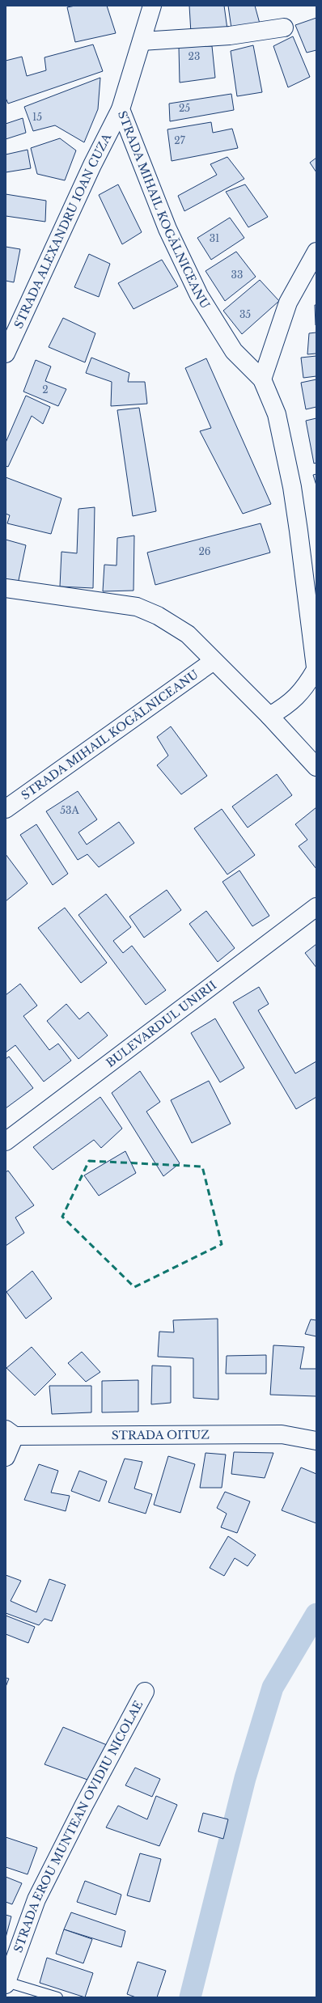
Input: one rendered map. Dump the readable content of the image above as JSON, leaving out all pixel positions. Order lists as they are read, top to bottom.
{
  "streets": {
    "street": [
      "STRADA MIHAIL KOGĂLNICEANU",
      "STRADA ALEXANDRU IOAN CUZA",
      "BULEVARDUL UNIRII",
      "STRADA OITUZ",
      "STRADA EROU MUNTEAN OVIDIU NICOLAE"
    ]
  },
  "crossings": [
    ["STRADA MIHAIL KOGĂLNICEANU", "STRADA ALEXANDRU IOAN CUZA"]
  ],
  "house_numbers": [
    "23",
    "25",
    "15",
    "27",
    "31",
    "33",
    "35",
    "2",
    "26",
    "53A"
  ]
}
